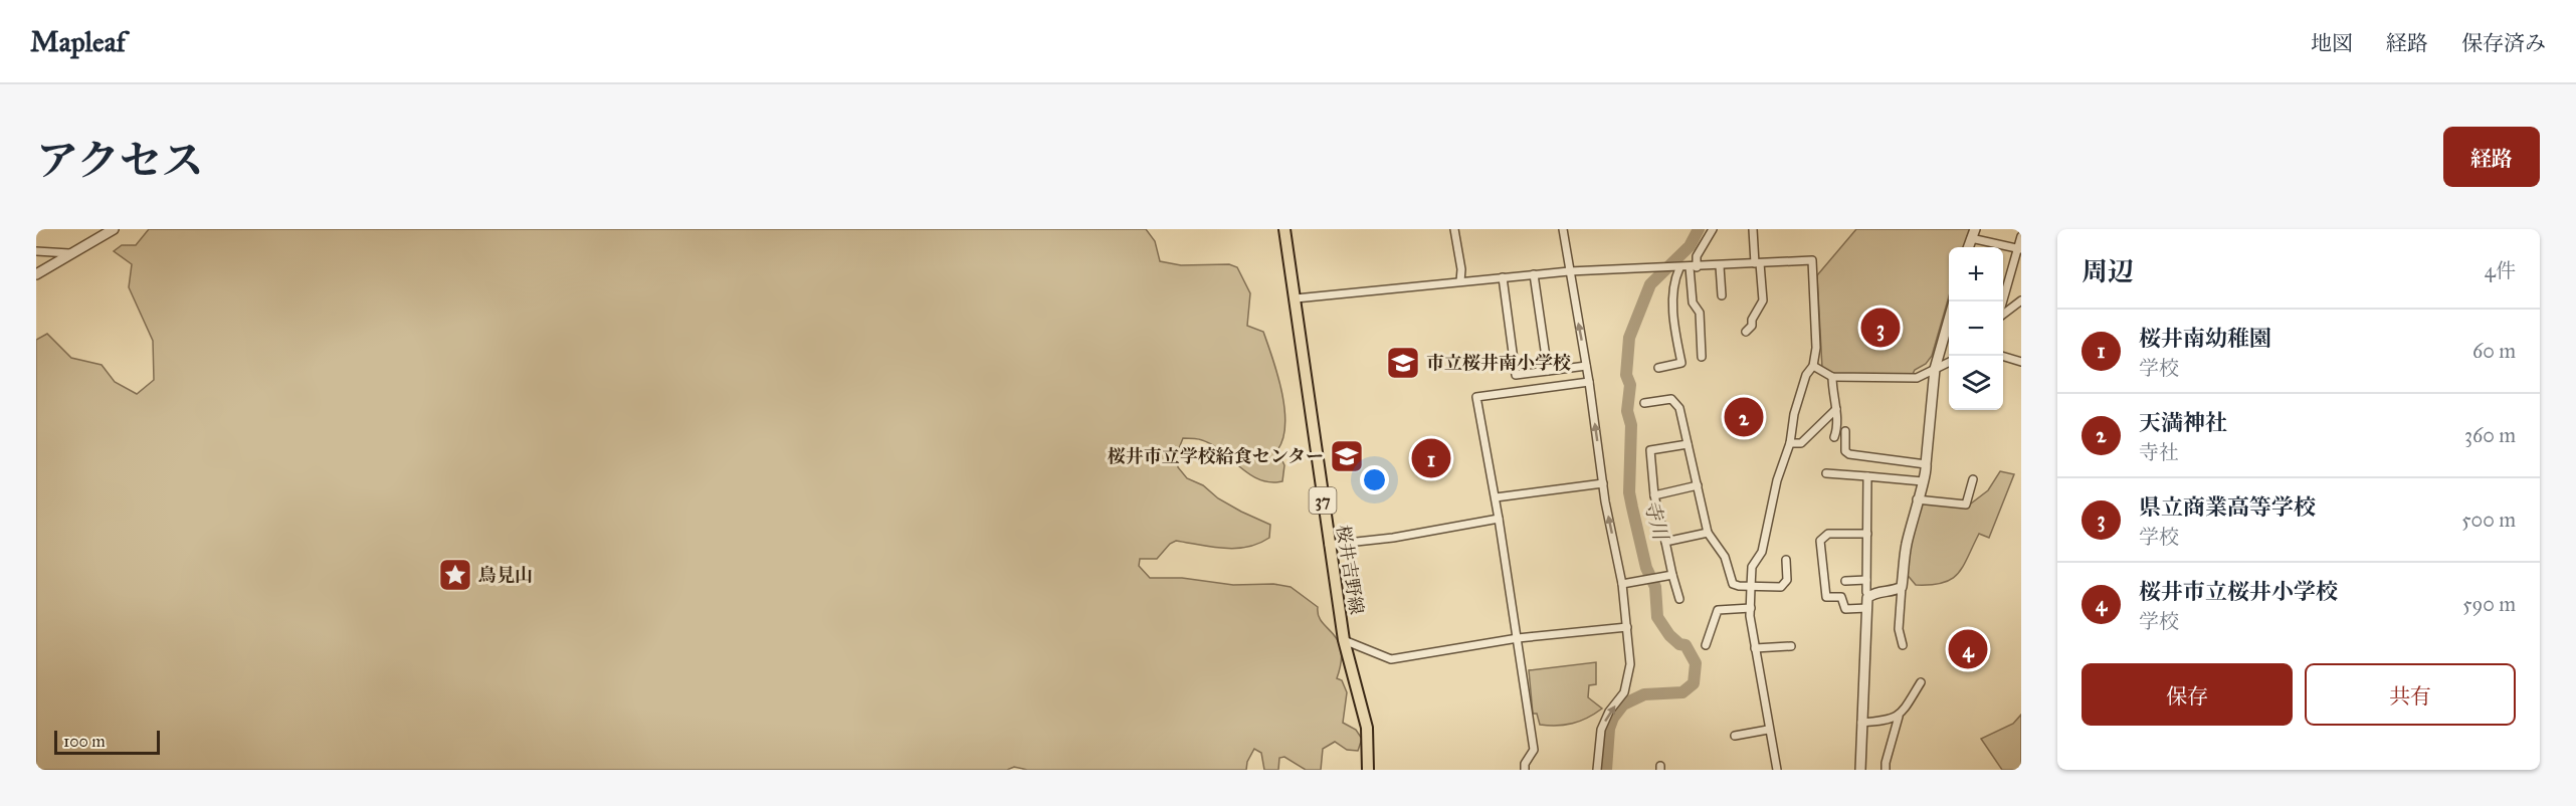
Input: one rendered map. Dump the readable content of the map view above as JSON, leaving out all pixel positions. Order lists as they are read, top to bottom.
{
  "streets": {
    "main road": ["37", "桜井吉野線"]
  },
  "water": ["寺川"],
  "places": {
    "school or university": ["市立桜井南小学校", "桜井市立学校給食センター"],
    "place": ["鳥見山"]
  },
  "scale_bar": "100 m",
  "page": {
    "header": "Mapleaf",
    "nav": ["地図", "経路", "保存済み"],
    "title": "アクセス",
    "buttons": [
      "経路",
      ["保存", "共有"]
    ],
    "heading": ["周辺", "4件"],
    "map_buttons": ["+", "−"],
    "pins": [
      "3",
      "2",
      "1",
      "4"
    ],
    "list": [
      {
        "mark": "1",
        "name": "桜井南幼稚園",
        "note": "学校",
        "value": "60 m"
      },
      {
        "mark": "2",
        "name": "天満神社",
        "note": "寺社",
        "value": "360 m"
      },
      {
        "mark": "3",
        "name": "県立商業高等学校",
        "note": "学校",
        "value": "500 m"
      },
      {
        "mark": "4",
        "name": "桜井市立桜井小学校",
        "note": "学校",
        "value": "590 m"
      }
    ],
    "scale": "100 m"
  }
}
